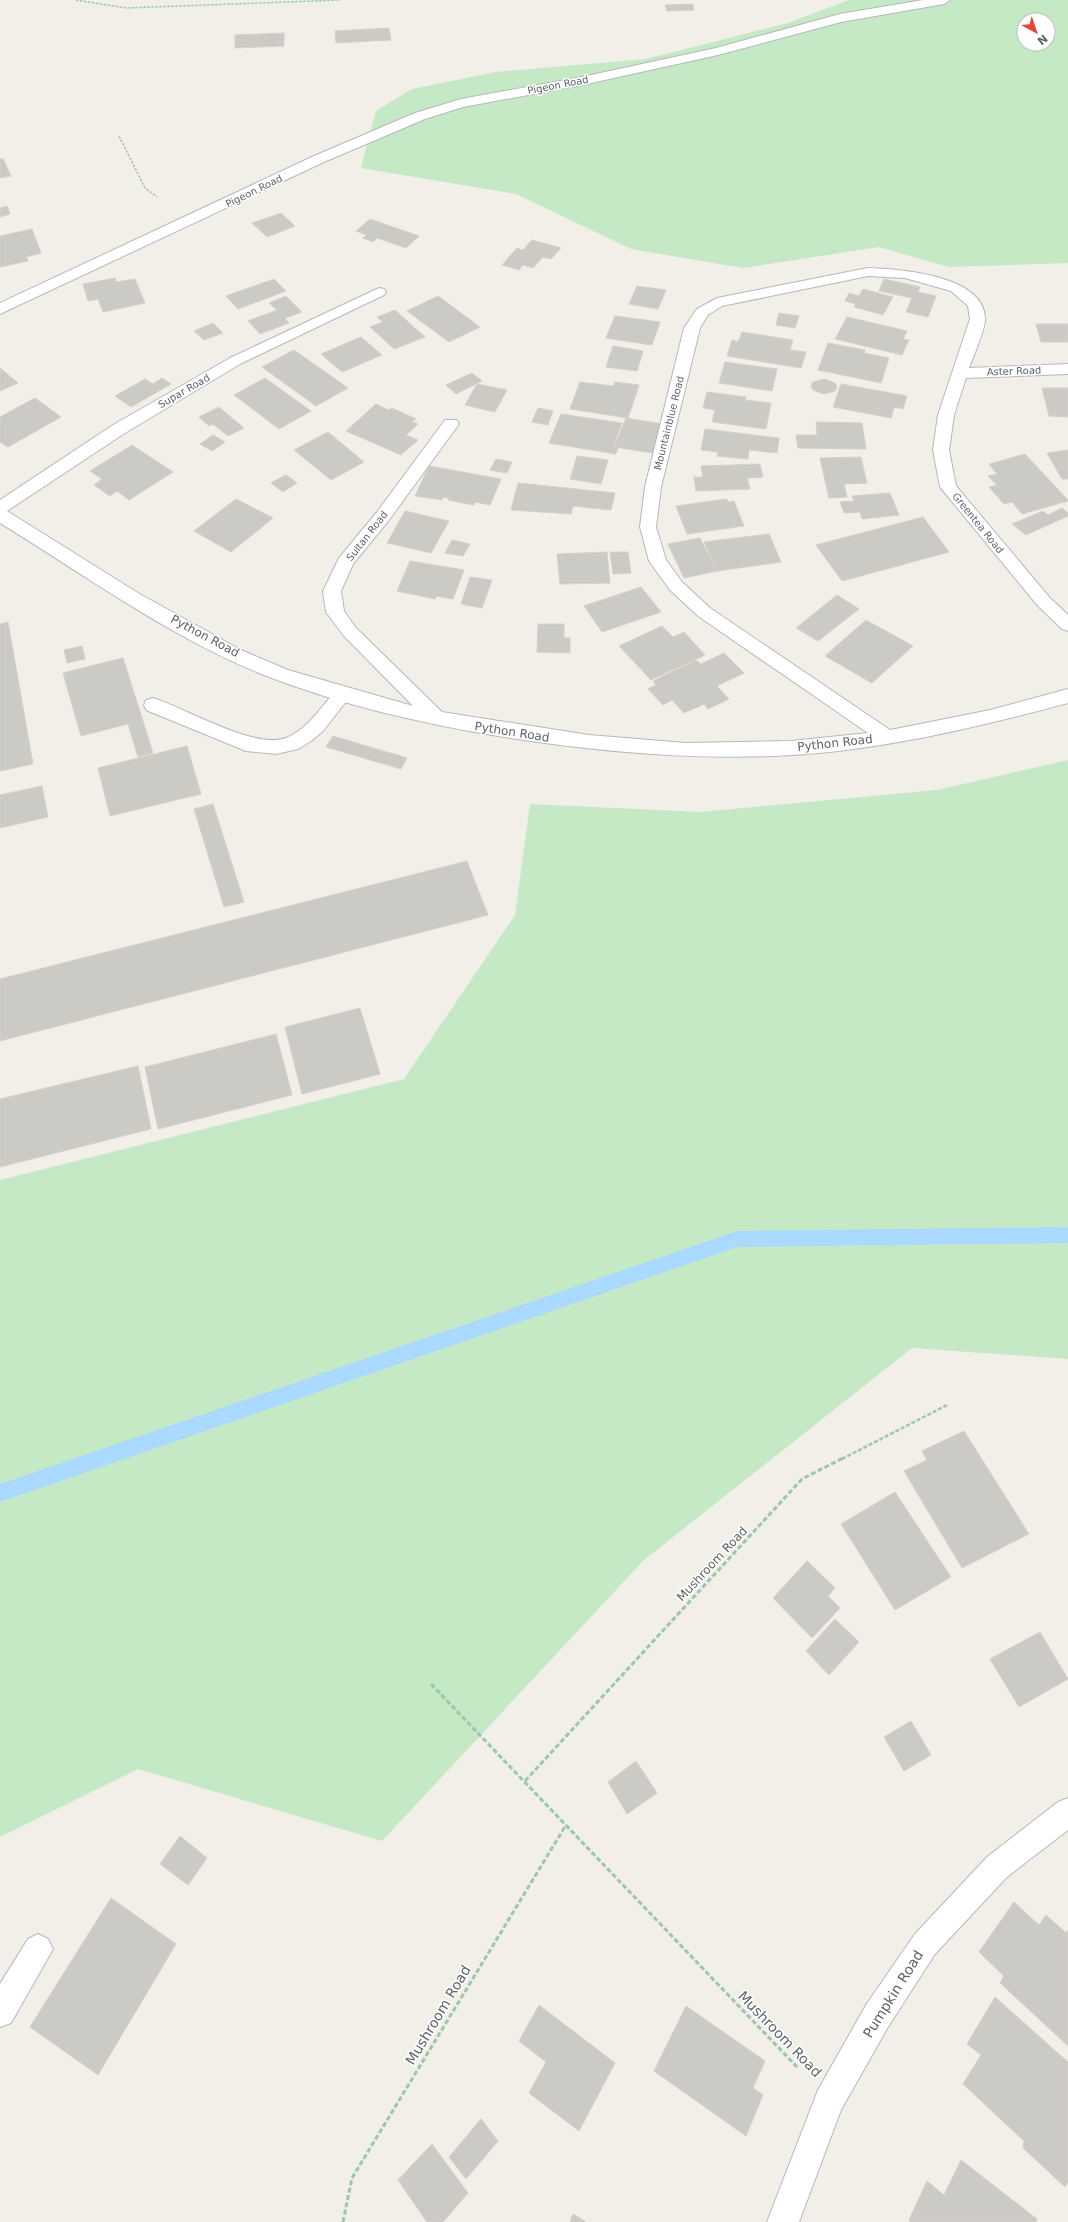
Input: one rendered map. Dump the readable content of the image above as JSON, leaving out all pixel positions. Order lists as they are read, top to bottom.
{
  "streets": {
    "street": [
      "Pigeon Road",
      "Aster Road",
      "Supar Road",
      "Mountainblue Road",
      "Greentea Road",
      "Sultan Road",
      "Python Road",
      "Pumpkin Road"
    ],
    "path": ["Mushroom Road"]
  },
  "crossings": [
    ["Aster Road", "Greentea Road"],
    ["Mountainblue Road", "Greentea Road"],
    ["Mountainblue Road", "Python Road"],
    ["Sultan Road", "Python Road"],
    ["Mushroom Road", "Pumpkin Road"]
  ],
  "north": "bottom right"
}
